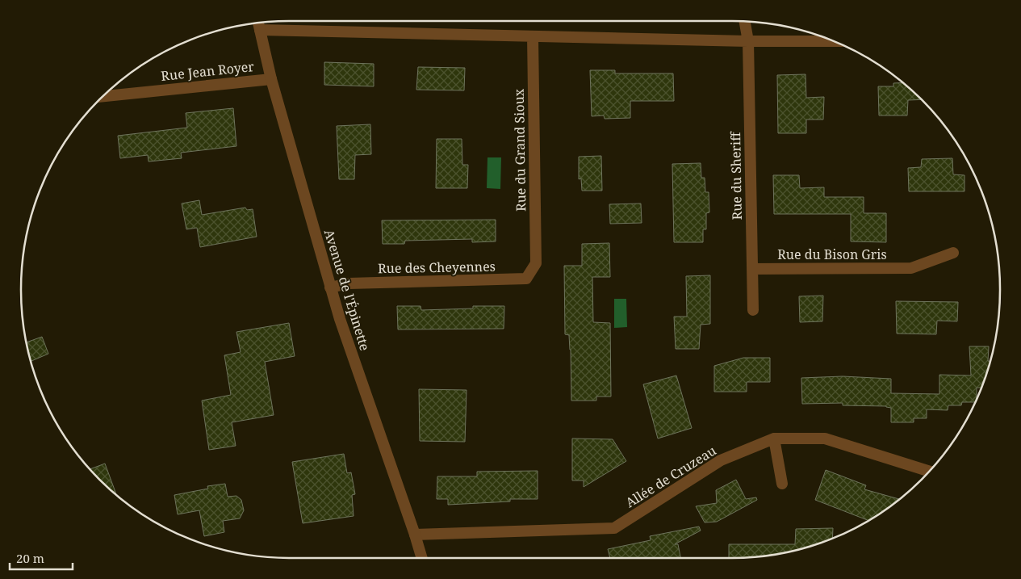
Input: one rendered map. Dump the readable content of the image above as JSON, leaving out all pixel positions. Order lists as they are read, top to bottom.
{
  "streets": {
    "street": [
      "Rue Jean Royer",
      "Rue du Grand Sioux",
      "Rue du Sheriff",
      "Rue du Bison Gris",
      "Rue des Cheyennes",
      "Avenue de l'Épinette",
      "Allée de Cruzeau"
    ]
  },
  "crossings": [
    ["Rue Jean Royer", "Avenue de l'Épinette"],
    ["Rue du Grand Sioux", "Rue des Cheyennes"],
    ["Rue du Sheriff", "Rue du Bison Gris"],
    ["Rue des Cheyennes", "Avenue de l'Épinette"],
    ["Avenue de l'Épinette", "Allée de Cruzeau"]
  ],
  "scale_bar": "20 m"
}
